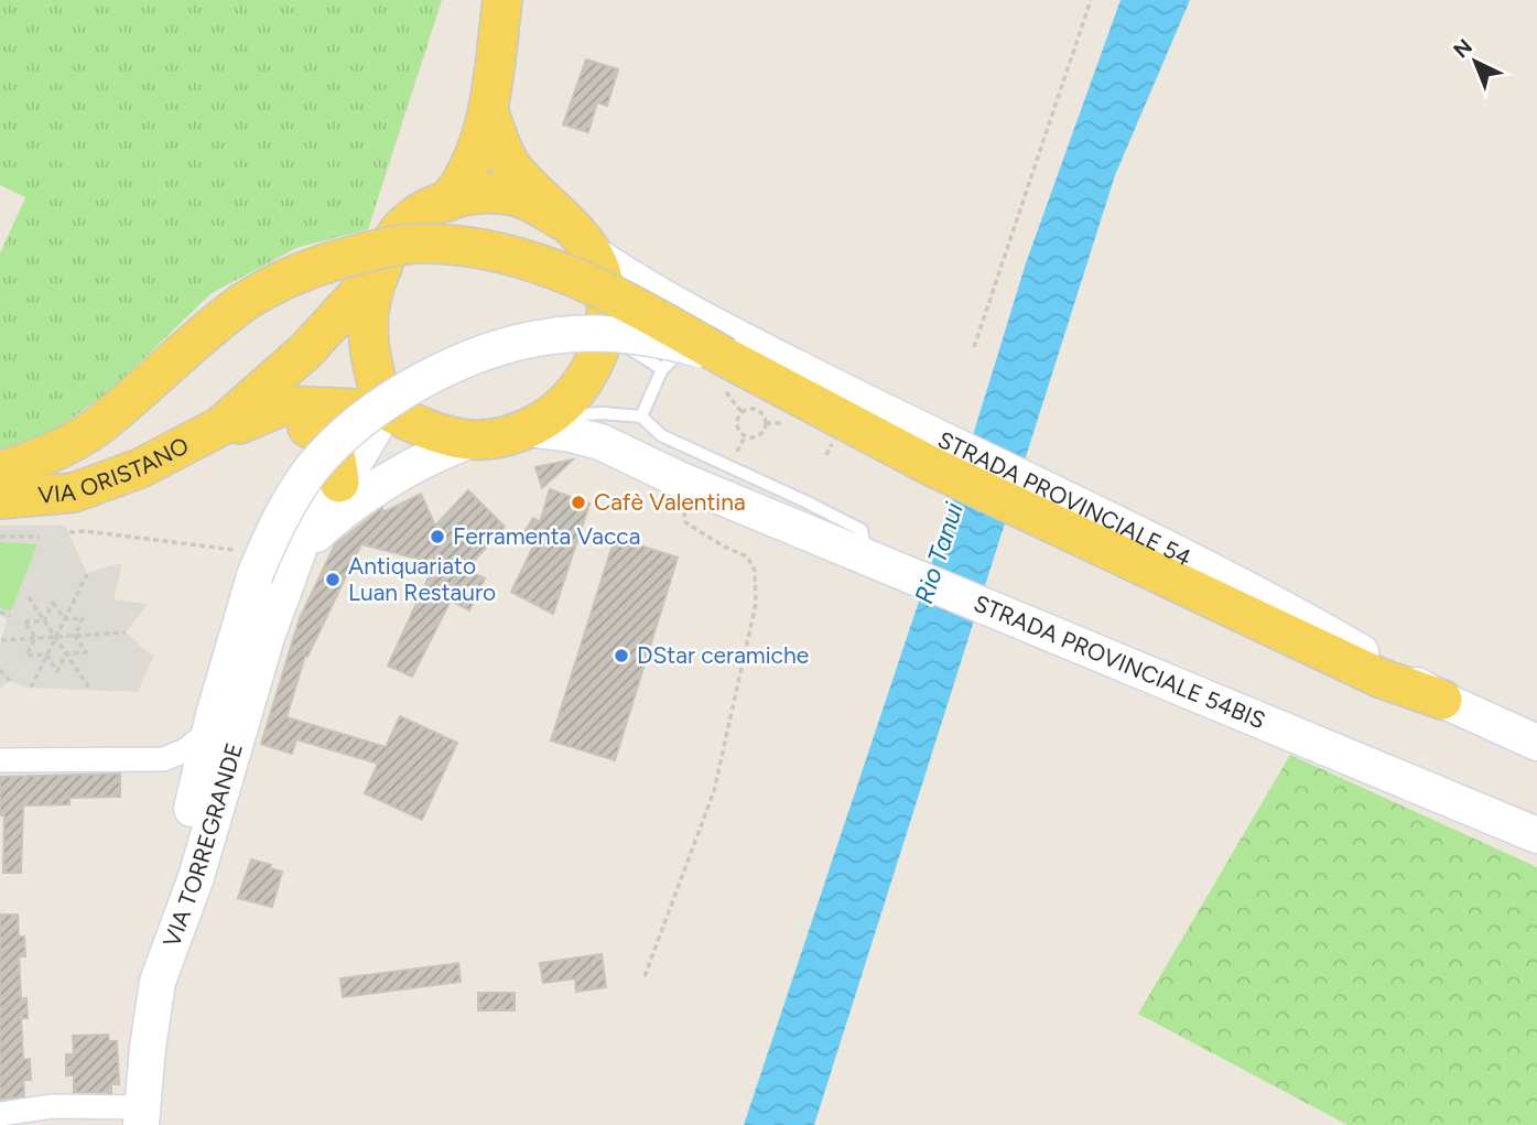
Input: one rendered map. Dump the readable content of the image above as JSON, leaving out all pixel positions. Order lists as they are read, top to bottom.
{
  "streets": {
    "main road": [
      "VIA ORISTANO",
      "STRADA PROVINCIALE 54",
      "STRADA PROVINCIALE 54BIS",
      "VIA TORREGRANDE"
    ]
  },
  "crossings": [
    ["VIA ORISTANO", "STRADA PROVINCIALE 54"],
    ["VIA ORISTANO", "STRADA PROVINCIALE 54BIS"],
    ["VIA ORISTANO", "VIA TORREGRANDE"],
    ["STRADA PROVINCIALE 54", "STRADA PROVINCIALE 54BIS"],
    ["STRADA PROVINCIALE 54", "VIA TORREGRANDE"],
    ["STRADA PROVINCIALE 54BIS", "VIA TORREGRANDE"]
  ],
  "water": ["Rio Tanui"],
  "places": [
    "Cafè Valentina",
    "Ferramenta Vacca",
    "Antiquariato Luan Restauro",
    "DStar ceramiche"
  ],
  "north": "top left"
}
